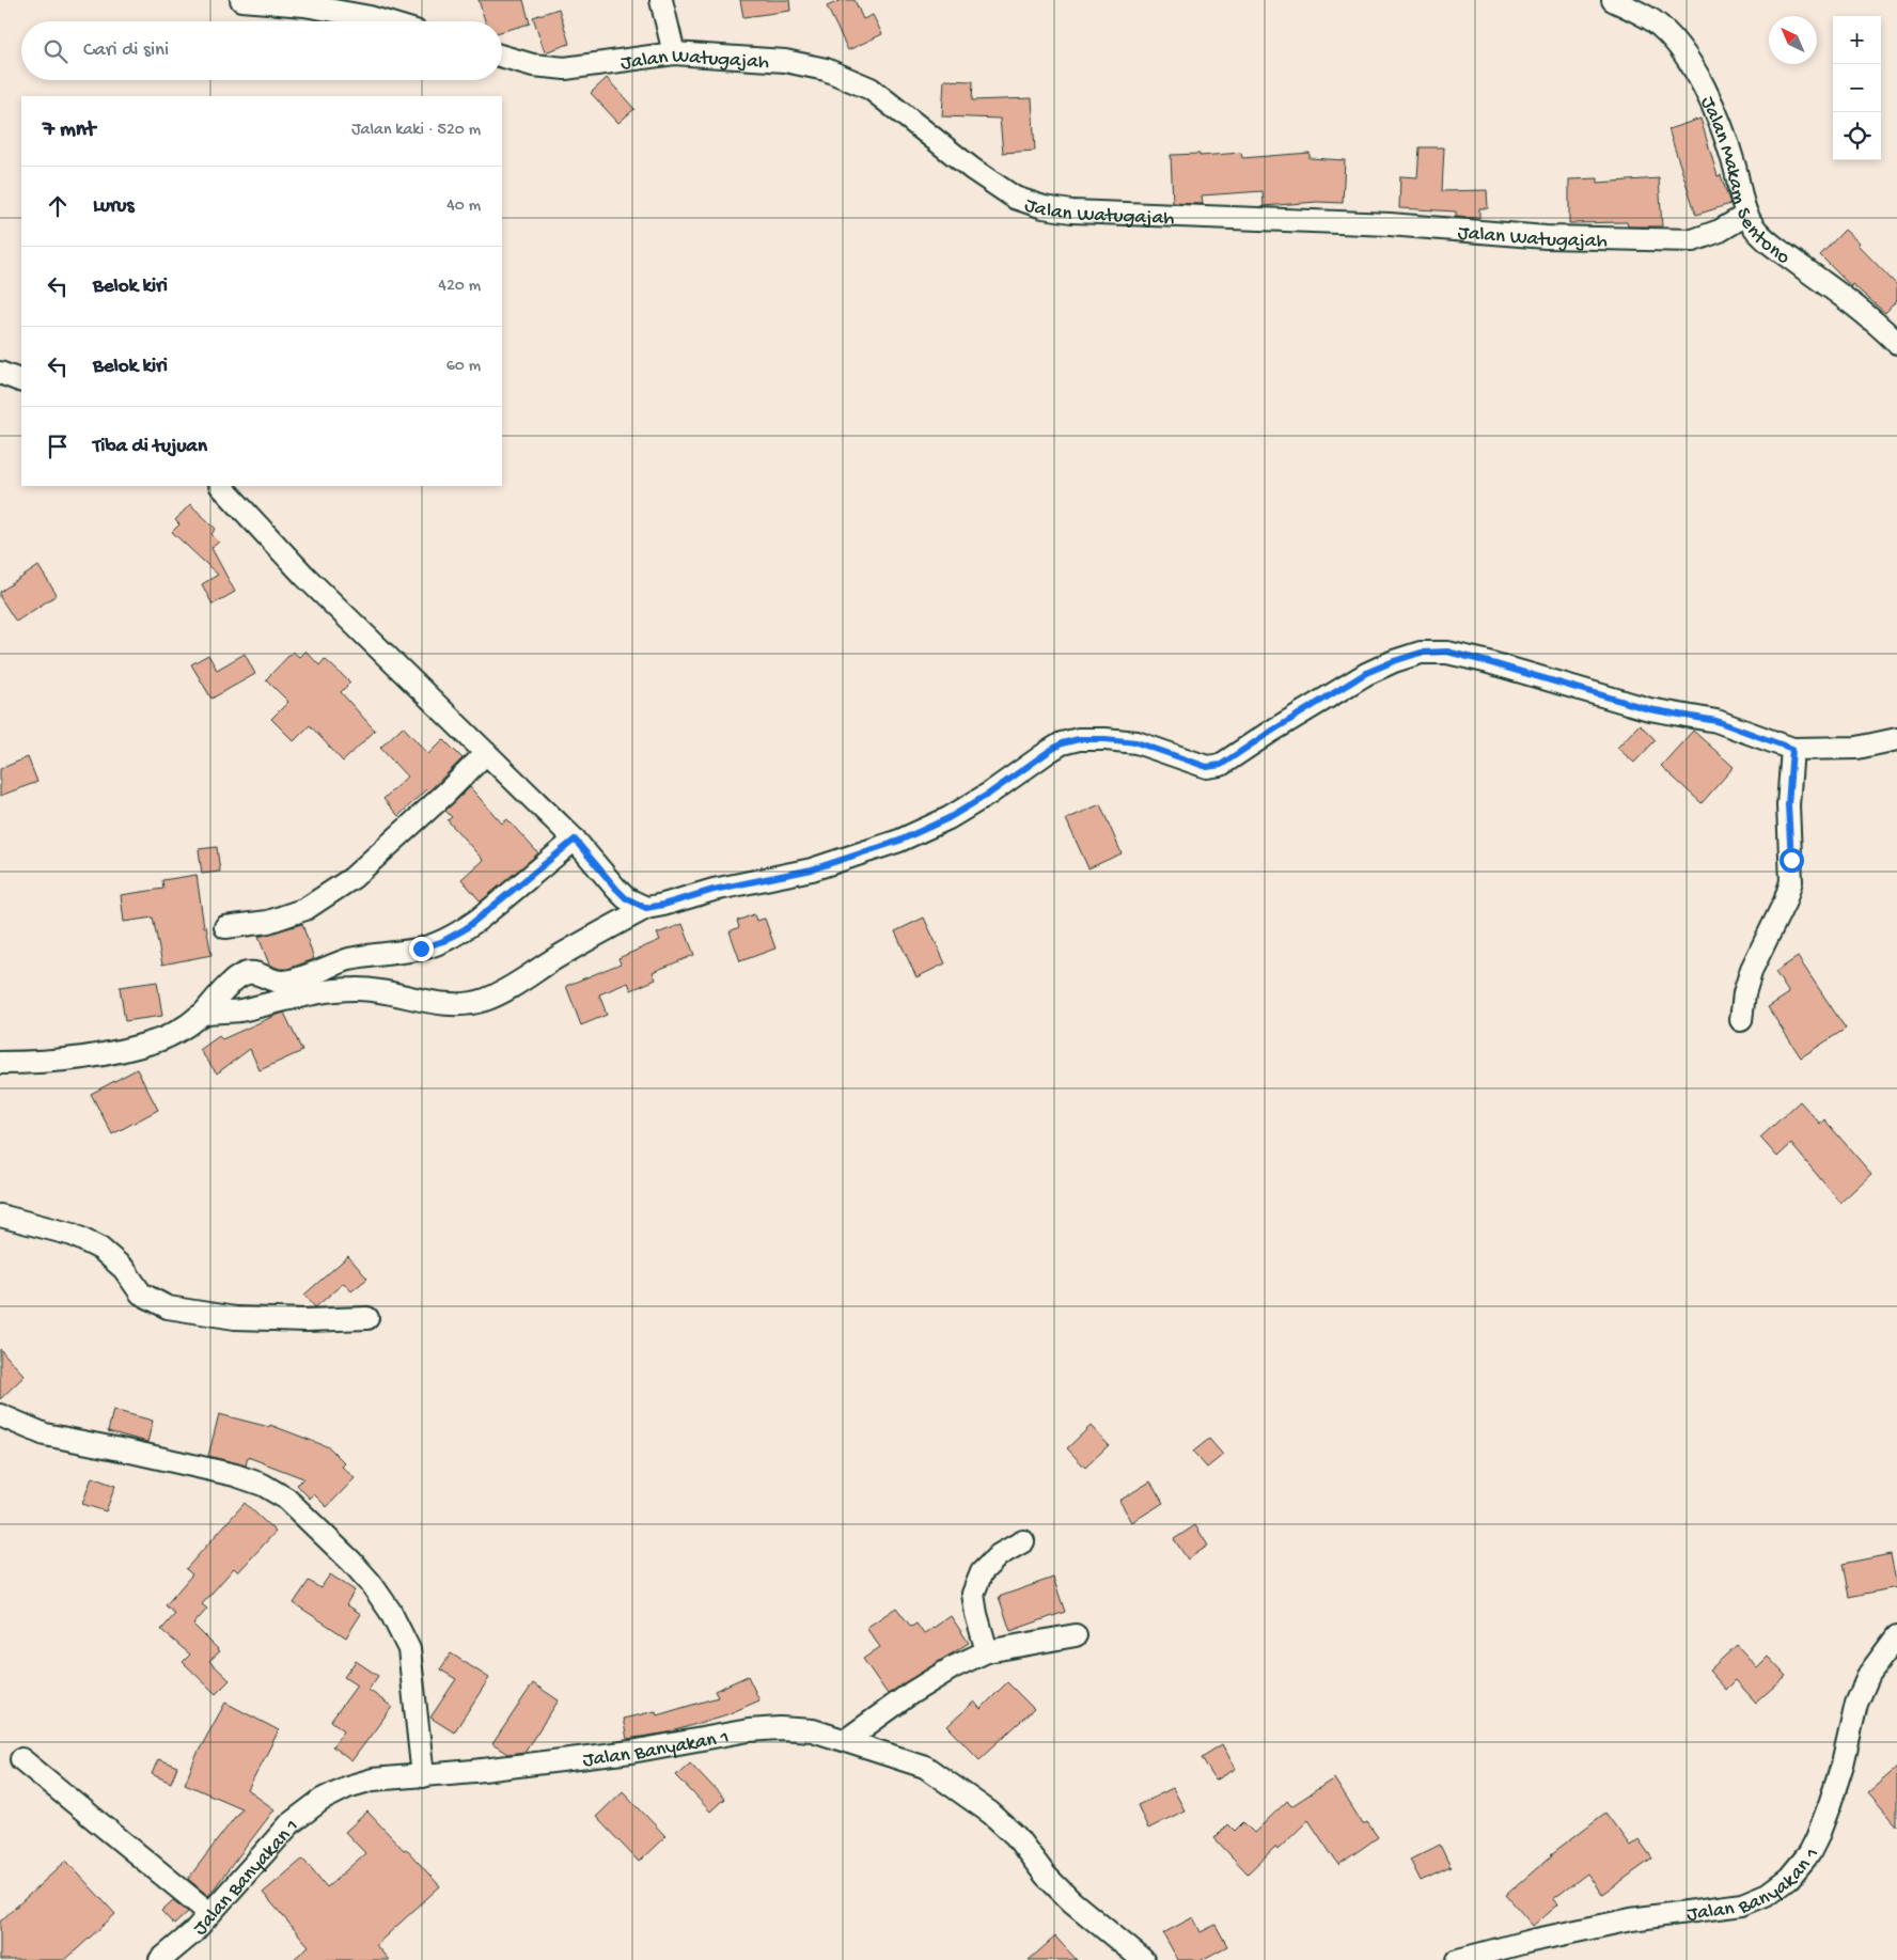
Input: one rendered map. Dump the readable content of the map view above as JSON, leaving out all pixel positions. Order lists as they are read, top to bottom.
{
  "streets": {
    "street": ["Jalan Watugajah", "Jalan Makam Sentono", "Jalan Banyakan 1"]
  },
  "crossings": [
    ["Jalan Watugajah", "Jalan Makam Sentono"]
  ],
  "north": "top left",
  "page": {
    "map_buttons": ["+", "−"],
    "search": "Cari di sini",
    "heading": ["7 mnt", "Jalan kaki · 520 m"],
    "list": [
      ["Lurus", "40 m"],
      ["Belok kiri", "420 m"],
      ["Belok kiri", "60 m"],
      "Tiba di tujuan"
    ]
  }
}
